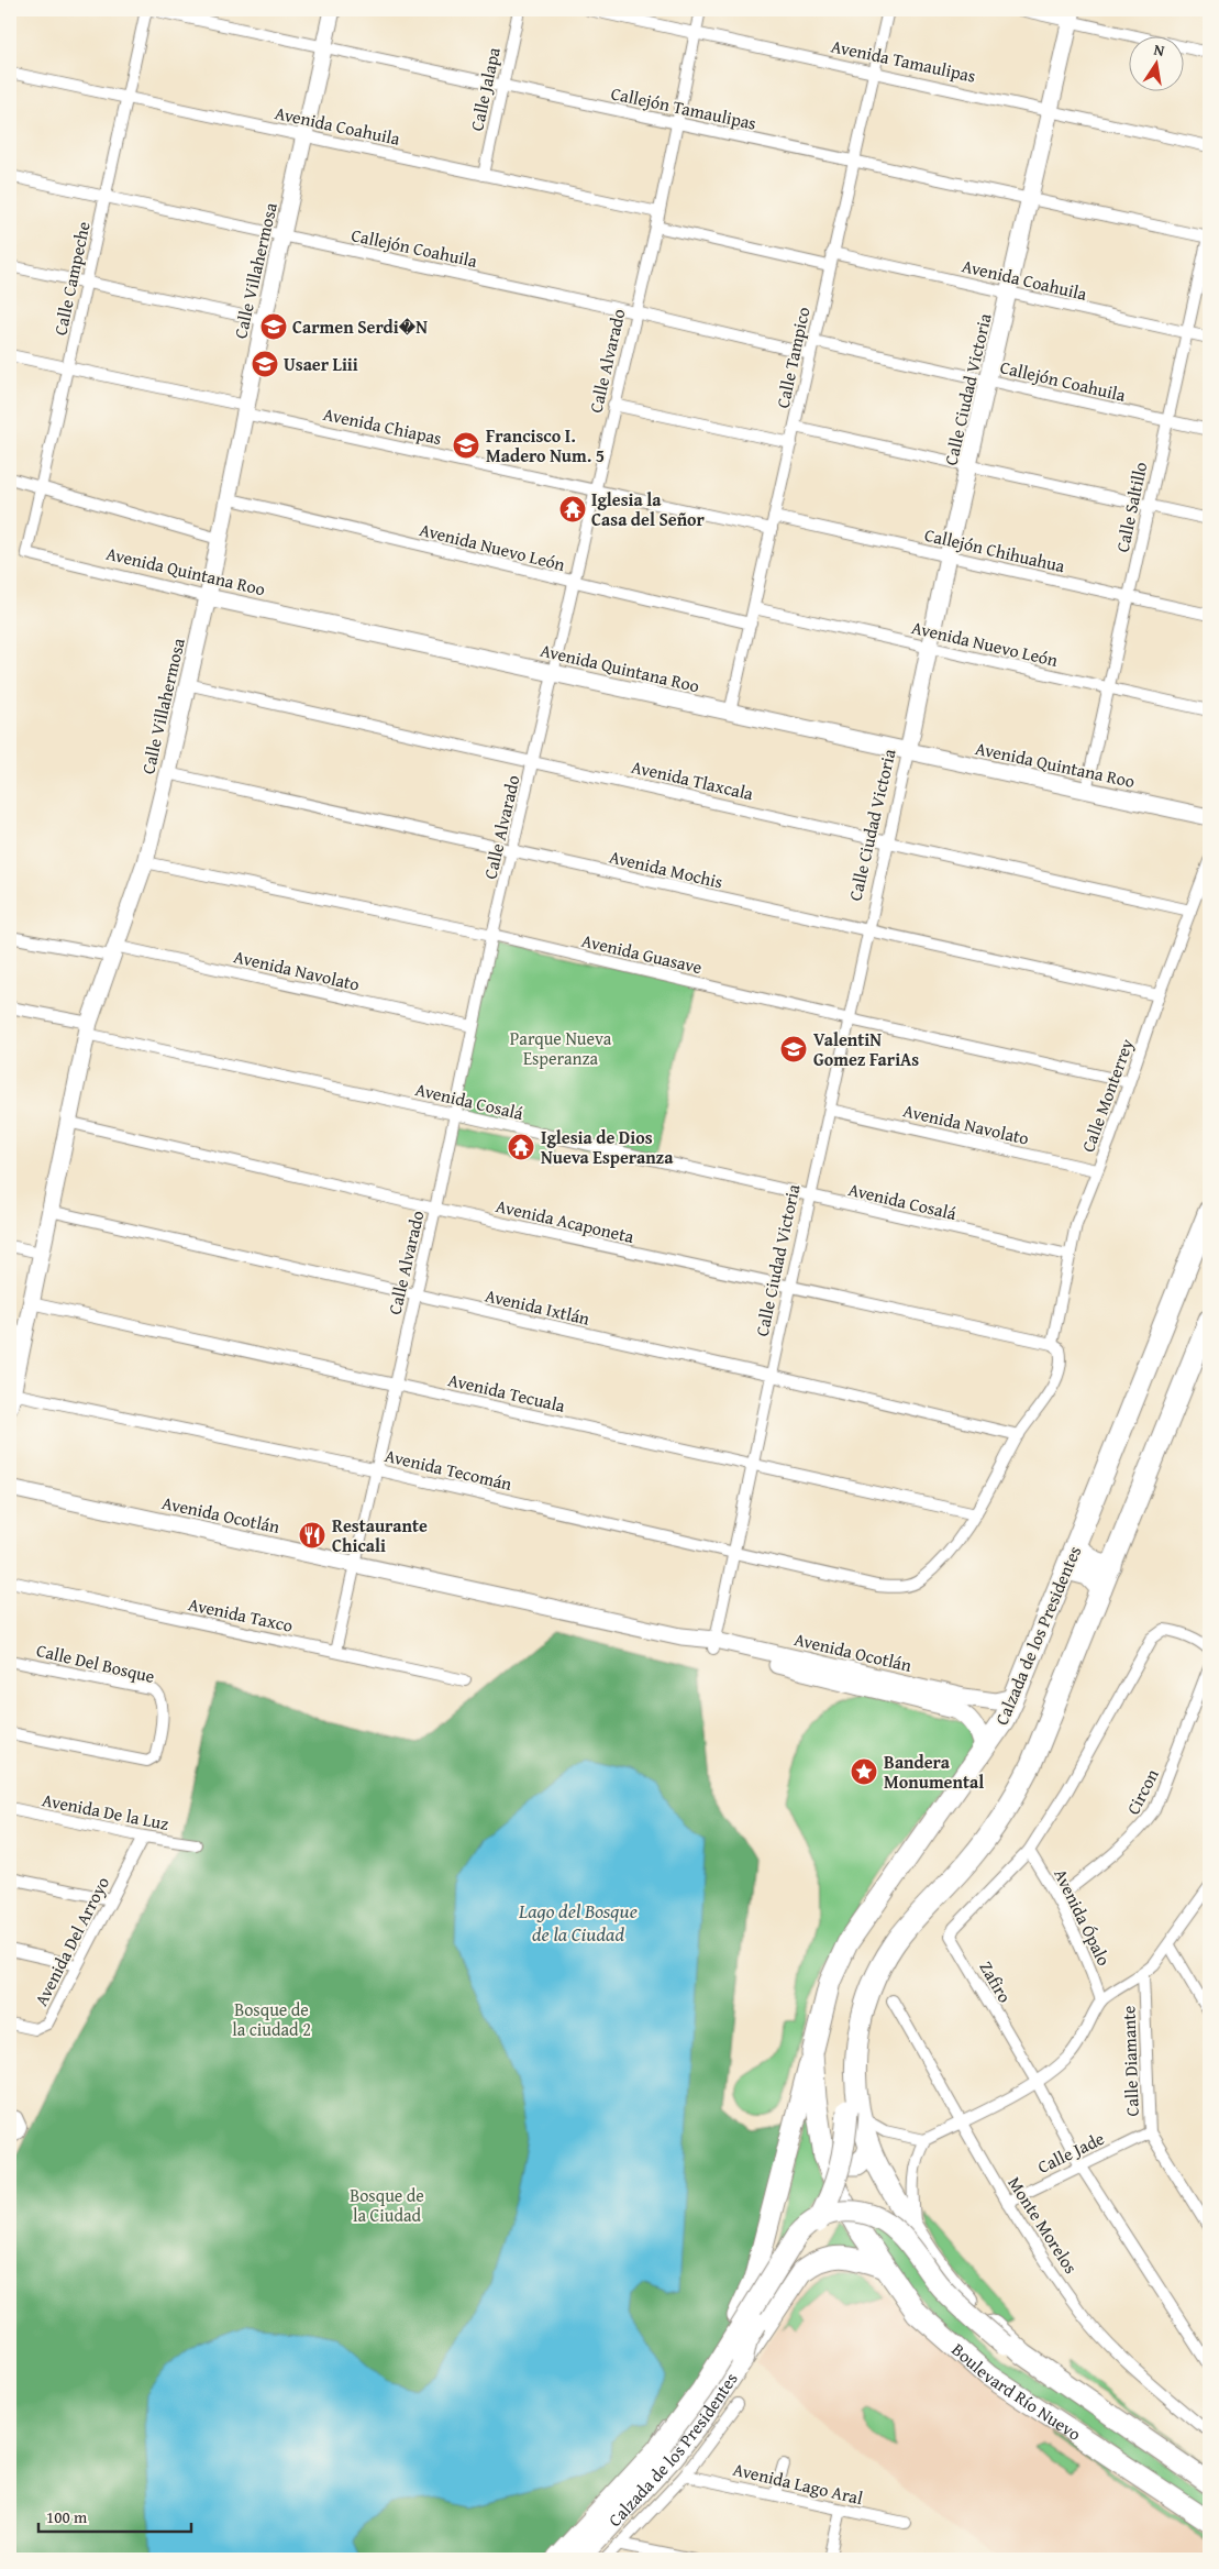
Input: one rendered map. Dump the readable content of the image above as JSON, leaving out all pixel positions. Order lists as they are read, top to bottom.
{
  "streets": {
    "highway": ["Calzada de los Presidentes", "Boulevard Río Nuevo"],
    "main road": [
      "Calle Villahermosa",
      "Calle Ciudad Victoria",
      "Avenida Quintana Roo",
      "Avenida Ocotlán"
    ],
    "street": [
      "Avenida Tamaulipas",
      "Calle Jalapa",
      "Callejón Tamaulipas",
      "Avenida Coahuila",
      "Callejón Coahuila",
      "Calle Campeche",
      "Calle Tampico",
      "Calle Alvarado",
      "Avenida Chiapas",
      "Calle Saltillo",
      "Avenida Nuevo León",
      "Callejón Chihuahua",
      "Avenida Tlaxcala",
      "Avenida Mochis",
      "Avenida Guasave",
      "Avenida Navolato",
      "Calle Monterrey",
      "Avenida Cosalá",
      "Avenida Acaponeta",
      "Avenida Ixtlán",
      "Avenida Tecuala",
      "Avenida Tecomán",
      "Avenida Taxco",
      "Calle Del Bosque",
      "Circon",
      "Avenida De la Luz",
      "Avenida Ópalo",
      "Avenida Del Arroyo",
      "Zafiro",
      "Calle Diamante",
      "Calle Jade",
      "Monte Morelos",
      "Avenida Lago Aral"
    ]
  },
  "crossings": [
    ["Avenida Tamaulipas", "Calle Tampico"],
    ["Avenida Tamaulipas", "Calle Alvarado"],
    ["Avenida Tamaulipas", "Calle Ciudad Victoria"],
    ["Calle Jalapa", "Callejón Tamaulipas"],
    ["Calle Jalapa", "Avenida Coahuila"],
    ["Callejón Tamaulipas", "Calle Villahermosa"],
    ["Callejón Tamaulipas", "Calle Tampico"],
    ["Callejón Tamaulipas", "Calle Alvarado"],
    ["Callejón Tamaulipas", "Calle Ciudad Victoria"],
    ["Callejón Tamaulipas", "Calle Saltillo"],
    ["Avenida Coahuila", "Calle Villahermosa"],
    ["Avenida Coahuila", "Calle Campeche"],
    ["Avenida Coahuila", "Calle Tampico"],
    ["Avenida Coahuila", "Calle Alvarado"],
    ["Avenida Coahuila", "Calle Ciudad Victoria"],
    ["Avenida Coahuila", "Calle Saltillo"],
    ["Callejón Coahuila", "Calle Villahermosa"],
    ["Callejón Coahuila", "Calle Campeche"],
    ["Callejón Coahuila", "Calle Tampico"],
    ["Callejón Coahuila", "Calle Alvarado"],
    ["Callejón Coahuila", "Calle Ciudad Victoria"],
    ["Callejón Coahuila", "Calle Saltillo"],
    ["Calle Villahermosa", "Avenida Chiapas"],
    ["Calle Villahermosa", "Avenida Nuevo León"],
    ["Calle Villahermosa", "Avenida Quintana Roo"],
    ["Calle Villahermosa", "Avenida Tlaxcala"],
    ["Calle Villahermosa", "Avenida Mochis"],
    ["Calle Villahermosa", "Avenida Guasave"],
    ["Calle Villahermosa", "Avenida Navolato"],
    ["Calle Villahermosa", "Avenida Cosalá"],
    ["Calle Villahermosa", "Avenida Acaponeta"],
    ["Calle Villahermosa", "Avenida Ixtlán"],
    ["Calle Villahermosa", "Avenida Tecuala"],
    ["Calle Villahermosa", "Avenida Tecomán"],
    ["Calle Campeche", "Avenida Chiapas"],
    ["Calle Campeche", "Avenida Quintana Roo"],
    ["Calle Tampico", "Avenida Chiapas"],
    ["Calle Tampico", "Avenida Nuevo León"],
    ["Calle Tampico", "Callejón Chihuahua"],
    ["Calle Tampico", "Avenida Quintana Roo"],
    ["Calle Alvarado", "Avenida Chiapas"],
    ["Calle Alvarado", "Avenida Nuevo León"],
    ["Calle Alvarado", "Avenida Quintana Roo"],
    ["Calle Alvarado", "Avenida Tlaxcala"],
    ["Calle Alvarado", "Avenida Mochis"],
    ["Calle Alvarado", "Avenida Guasave"],
    ["Calle Alvarado", "Avenida Navolato"],
    ["Calle Alvarado", "Avenida Cosalá"],
    ["Calle Alvarado", "Avenida Acaponeta"],
    ["Calle Alvarado", "Avenida Ixtlán"],
    ["Calle Alvarado", "Avenida Tecuala"],
    ["Calle Alvarado", "Avenida Tecomán"],
    ["Calle Alvarado", "Avenida Ocotlán"],
    ["Calle Alvarado", "Avenida Taxco"],
    ["Calle Ciudad Victoria", "Avenida Nuevo León"],
    ["Calle Ciudad Victoria", "Callejón Chihuahua"],
    ["Calle Ciudad Victoria", "Avenida Quintana Roo"],
    ["Calle Ciudad Victoria", "Avenida Tlaxcala"],
    ["Calle Ciudad Victoria", "Avenida Mochis"],
    ["Calle Ciudad Victoria", "Avenida Guasave"],
    ["Calle Ciudad Victoria", "Avenida Navolato"],
    ["Calle Ciudad Victoria", "Avenida Cosalá"],
    ["Calle Ciudad Victoria", "Avenida Acaponeta"],
    ["Calle Ciudad Victoria", "Avenida Ixtlán"],
    ["Calle Ciudad Victoria", "Avenida Tecuala"],
    ["Calle Ciudad Victoria", "Avenida Tecomán"],
    ["Calle Ciudad Victoria", "Avenida Ocotlán"],
    ["Calle Saltillo", "Avenida Nuevo León"],
    ["Calle Saltillo", "Callejón Chihuahua"],
    ["Calle Saltillo", "Avenida Quintana Roo"],
    ["Avenida Tlaxcala", "Calle Monterrey"],
    ["Avenida Mochis", "Calle Monterrey"],
    ["Avenida Guasave", "Calle Monterrey"],
    ["Avenida Navolato", "Calle Monterrey"],
    ["Calle Monterrey", "Avenida Cosalá"],
    ["Calle Monterrey", "Avenida Acaponeta"],
    ["Calle Monterrey", "Avenida Ixtlán"],
    ["Calle Monterrey", "Avenida Tecuala"],
    ["Calle Monterrey", "Avenida Tecomán"],
    ["Avenida Ocotlán", "Calzada de los Presidentes"],
    ["Calzada de los Presidentes", "Boulevard Río Nuevo"],
    ["Circon", "Avenida Ópalo"],
    ["Avenida De la Luz", "Avenida Del Arroyo"],
    ["Avenida Ópalo", "Zafiro"],
    ["Zafiro", "Calle Jade"],
    ["Calle Diamante", "Calle Jade"],
    ["Calle Jade", "Monte Morelos"]
  ],
  "water": ["Lago del Bosque de la Ciudad"],
  "parks": ["Parque Nueva Esperanza", "Bosque de la ciudad 2", "Bosque de la Ciudad"],
  "places": {
    "school or university": [
      "Carmen Serdi�N",
      "Usaer Liii",
      "Francisco I. Madero Num. 5",
      "ValentiN Gomez FariAs"
    ],
    "temple": ["Iglesia la Casa del Señor", "Iglesia de Dios Nueva Esperanza"],
    "restaurant": ["Restaurante Chicali"],
    "place": ["Bandera Monumental"]
  },
  "scale_bar": "100 m",
  "north": "top"
}
